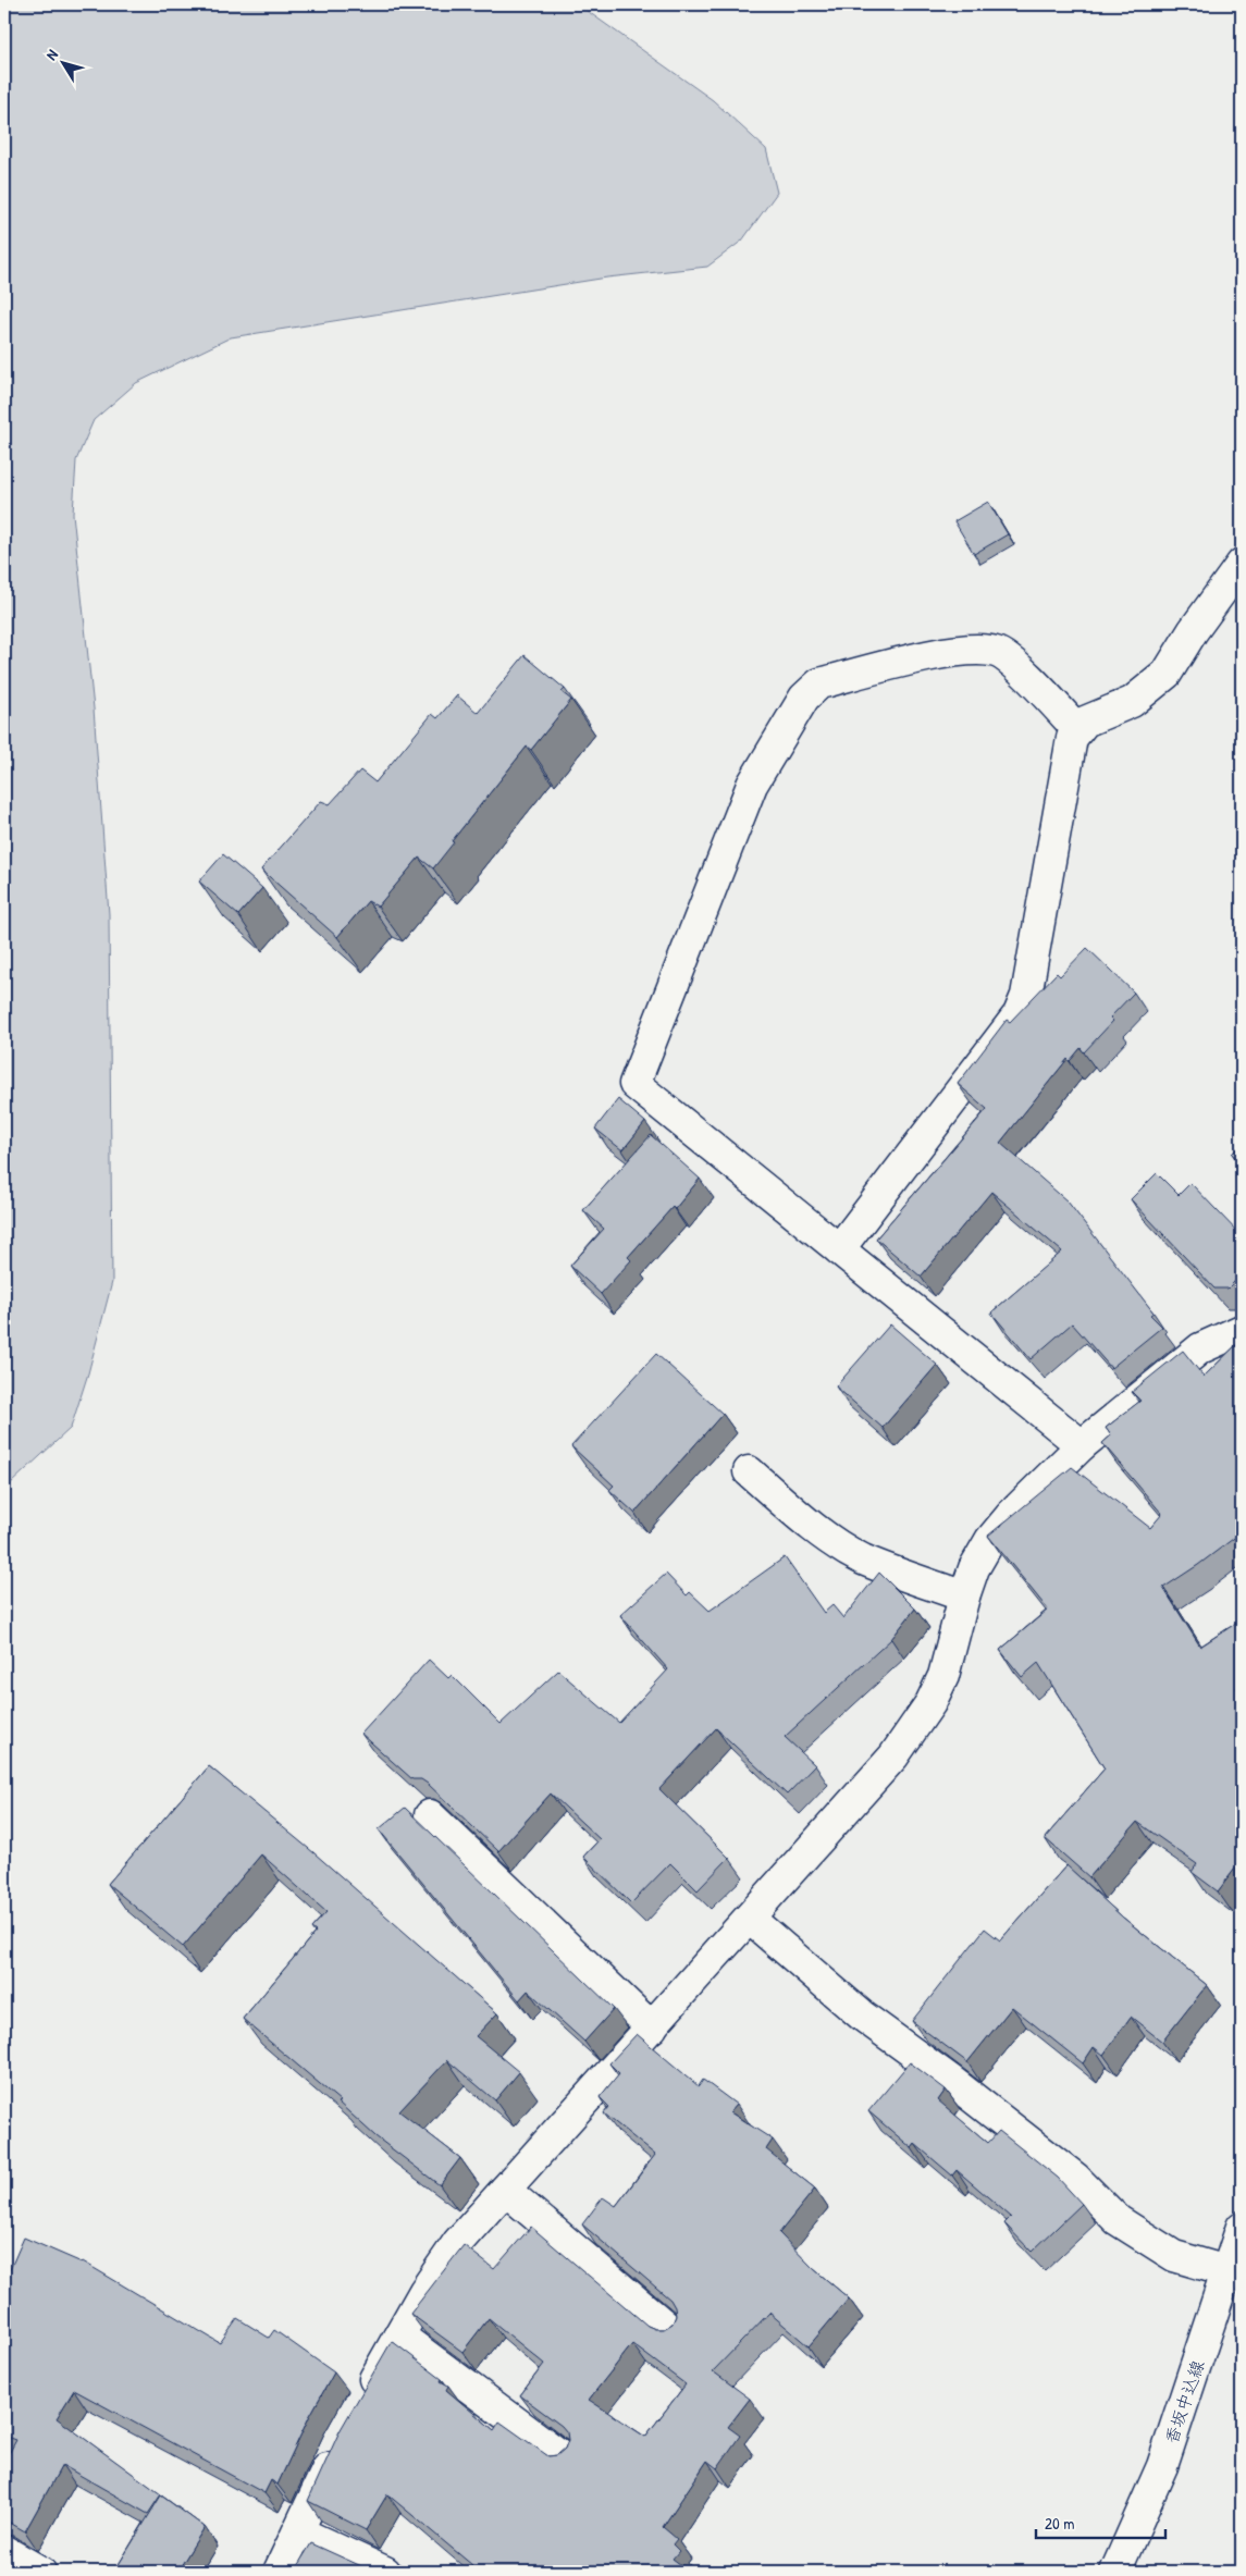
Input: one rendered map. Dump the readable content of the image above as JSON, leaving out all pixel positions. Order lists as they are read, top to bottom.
{
  "streets": {
    "street": ["香坂中込線"]
  },
  "scale_bar": "20 m",
  "north": "top left"
}
